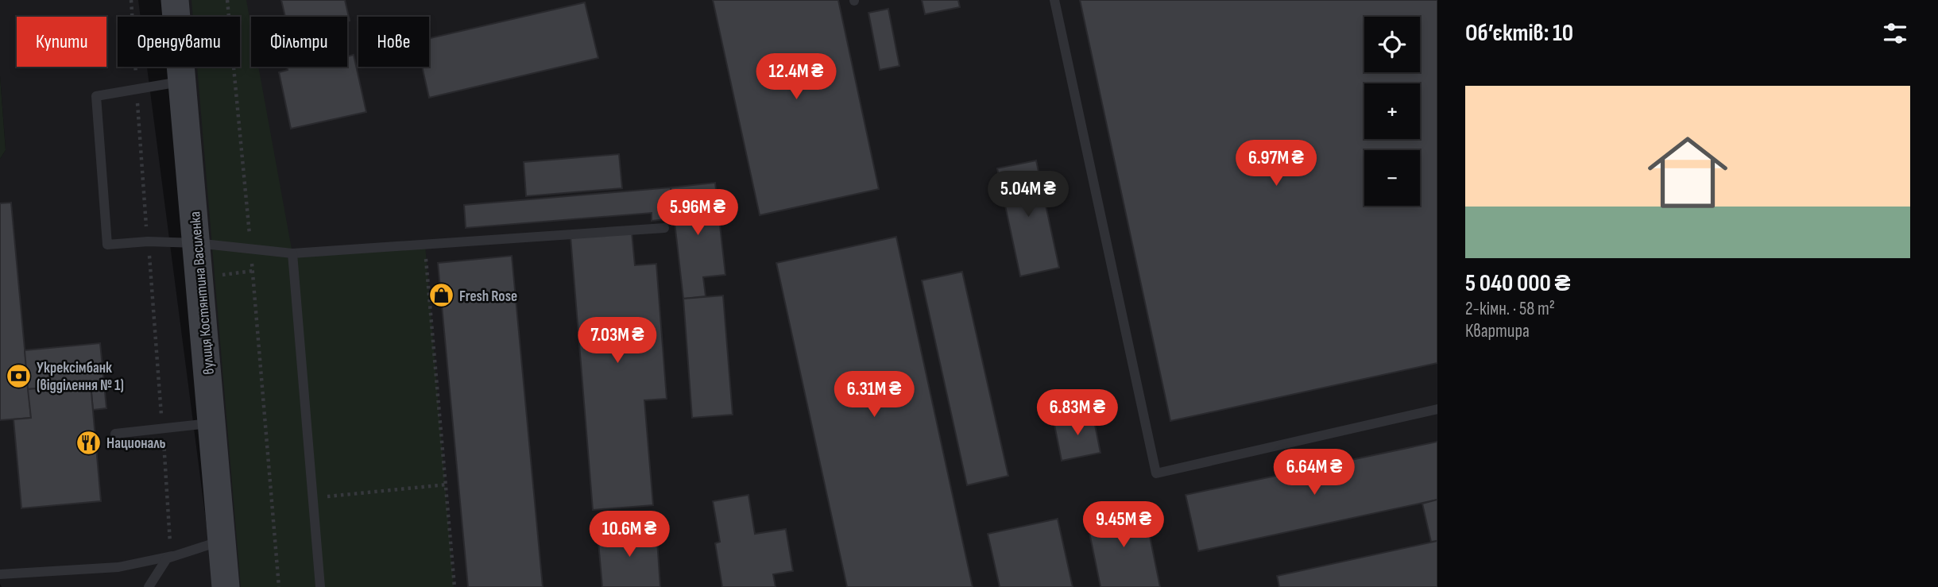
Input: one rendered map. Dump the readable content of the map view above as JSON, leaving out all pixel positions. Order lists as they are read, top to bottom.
{
  "streets": {
    "street": ["вулиця Костянтина Василенка"]
  },
  "places": {
    "shop": ["Fresh Rose"],
    "bank": ["Укрексімбанк (відділення № 1)"],
    "restaurant": ["Националь"]
  },
  "page": {
    "heading": "Об’єктів: 10",
    "map_buttons": ["+", "−"],
    "chip": [
      "Купити",
      "Орендувати",
      "Фільтри",
      "Нове"
    ],
    "price": [
      "12.4M ₴",
      "6.97M ₴",
      "5.04M ₴",
      "5.96M ₴",
      "7.03M ₴",
      "6.31M ₴",
      "6.83M ₴",
      "6.64M ₴",
      "9.45M ₴",
      "10.6M ₴"
    ],
    "list": [
      {
        "name": "5 040 000 ₴",
        "note": "2-кімн. · 58 m² · Квартира"
      }
    ]
  }
}
